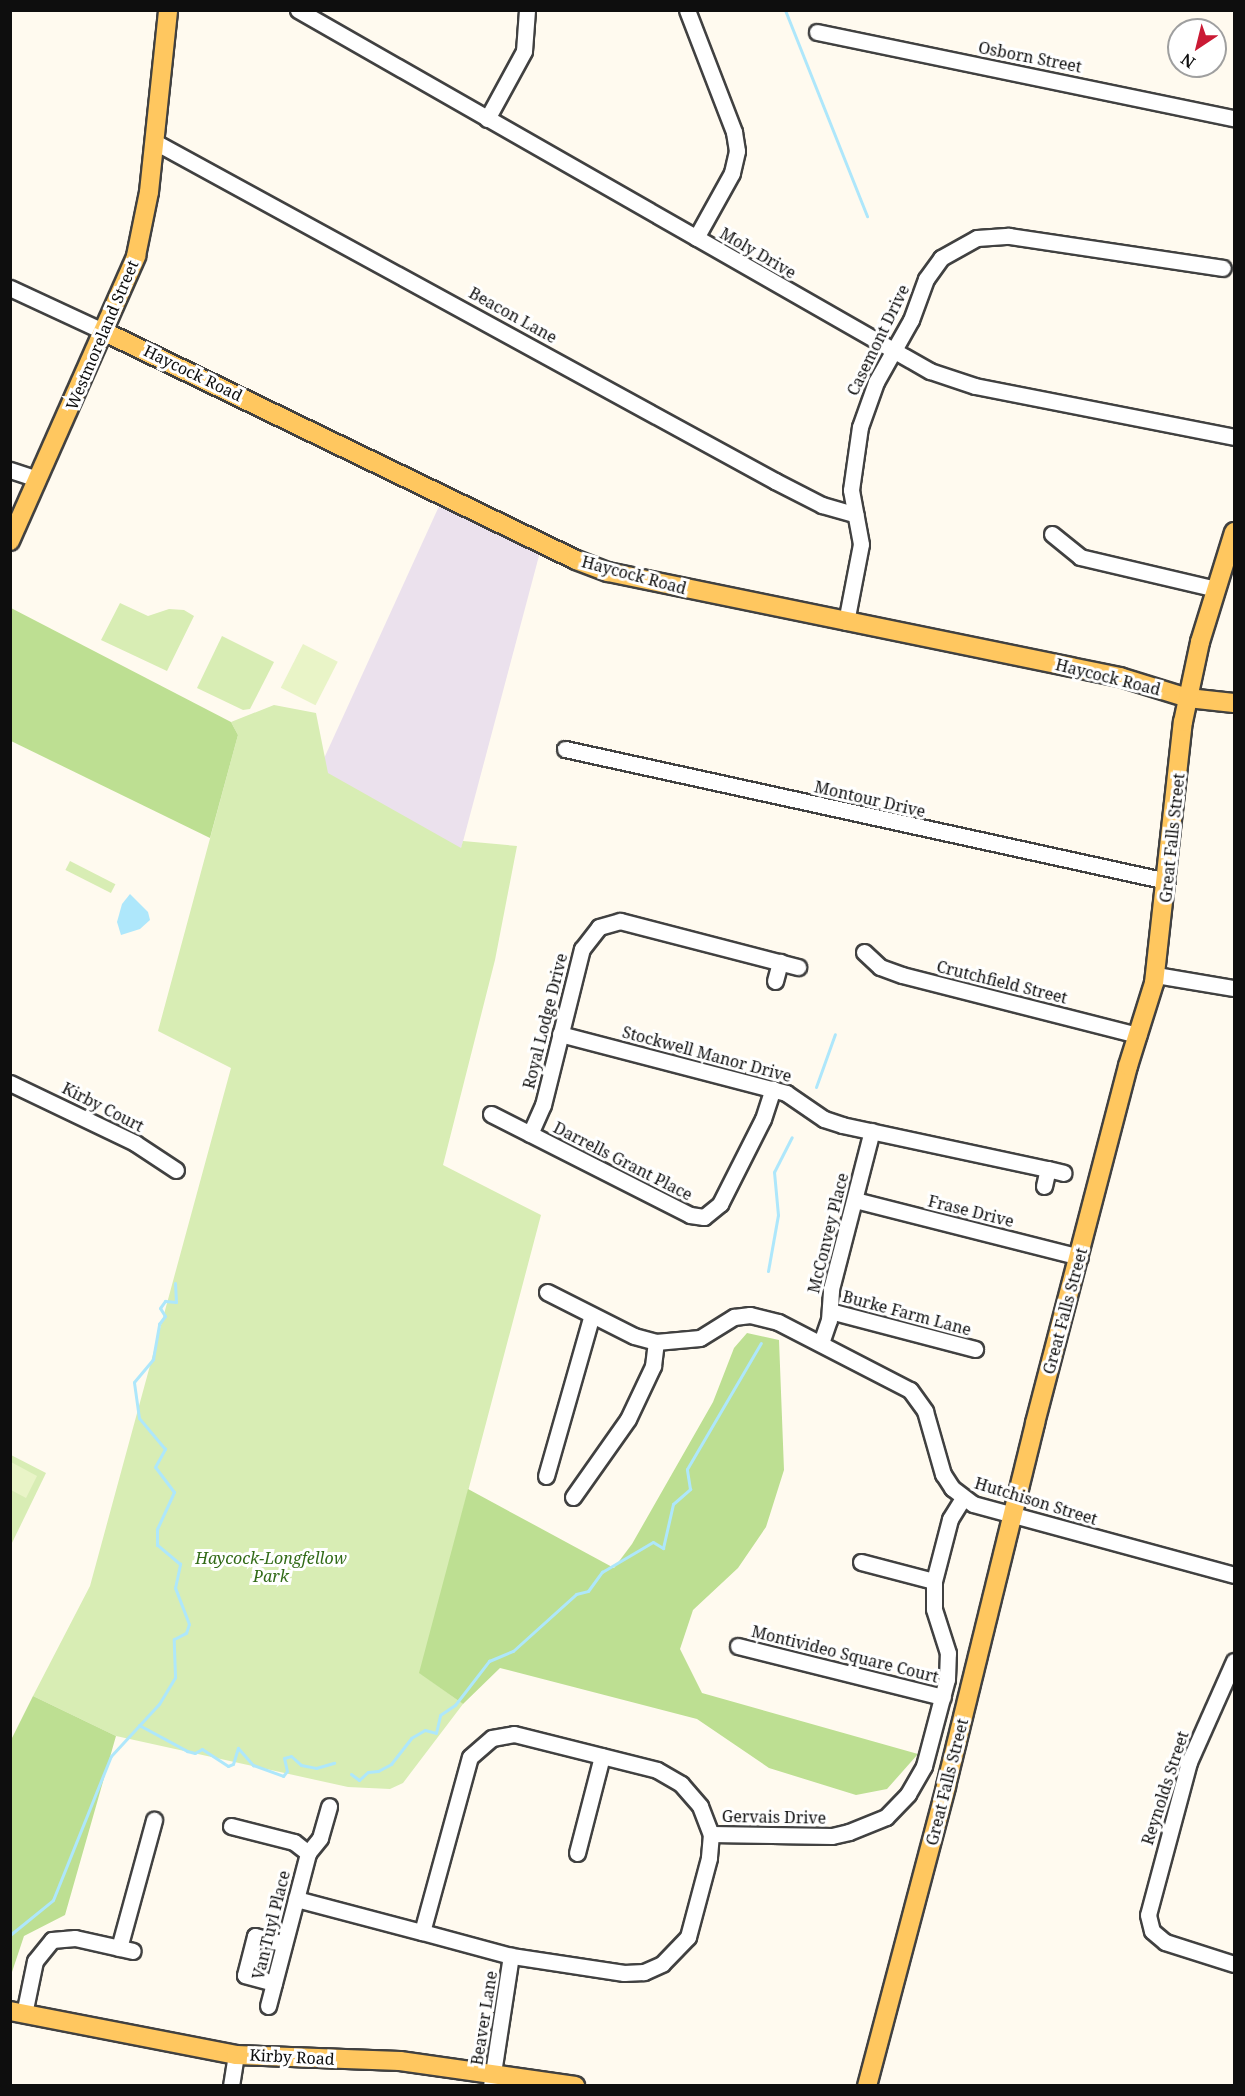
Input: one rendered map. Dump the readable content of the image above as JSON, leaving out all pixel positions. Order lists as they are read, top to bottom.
{
  "streets": {
    "main road": [
      "Westmoreland Street",
      "Haycock Road",
      "Great Falls Street",
      "Kirby Road"
    ],
    "street": [
      "Osborn Street",
      "Moly Drive",
      "Beacon Lane",
      "Casemont Drive",
      "Montour Drive",
      "Crutchfield Street",
      "Royal Lodge Drive",
      "Stockwell Manor Drive",
      "Kirby Court",
      "Darrells Grant Place",
      "Frase Drive",
      "McConvey Place",
      "Burke Farm Lane",
      "Hutchison Street",
      "Montivideo Square Court",
      "Reynolds Street",
      "Gervais Drive",
      "Van Tuyl Place",
      "Beaver Lane"
    ]
  },
  "crossings": [
    ["Moly Drive", "Casemont Drive"],
    ["Beacon Lane", "Westmoreland Street"],
    ["Beacon Lane", "Casemont Drive"],
    ["Westmoreland Street", "Haycock Road"],
    ["Casemont Drive", "Haycock Road"],
    ["Haycock Road", "Great Falls Street"],
    ["Montour Drive", "Great Falls Street"],
    ["Great Falls Street", "Crutchfield Street"],
    ["Great Falls Street", "Frase Drive"],
    ["Great Falls Street", "Hutchison Street"],
    ["Royal Lodge Drive", "Stockwell Manor Drive"],
    ["Royal Lodge Drive", "Darrells Grant Place"],
    ["Stockwell Manor Drive", "Darrells Grant Place"],
    ["Stockwell Manor Drive", "McConvey Place"],
    ["Frase Drive", "McConvey Place"],
    ["McConvey Place", "Burke Farm Lane"],
    ["McConvey Place", "Hutchison Street"],
    ["Hutchison Street", "Gervais Drive"],
    ["Montivideo Square Court", "Gervais Drive"],
    ["Beaver Lane", "Kirby Road"]
  ],
  "parks": ["Haycock-Longfellow Park"],
  "north": "bottom left"
}
